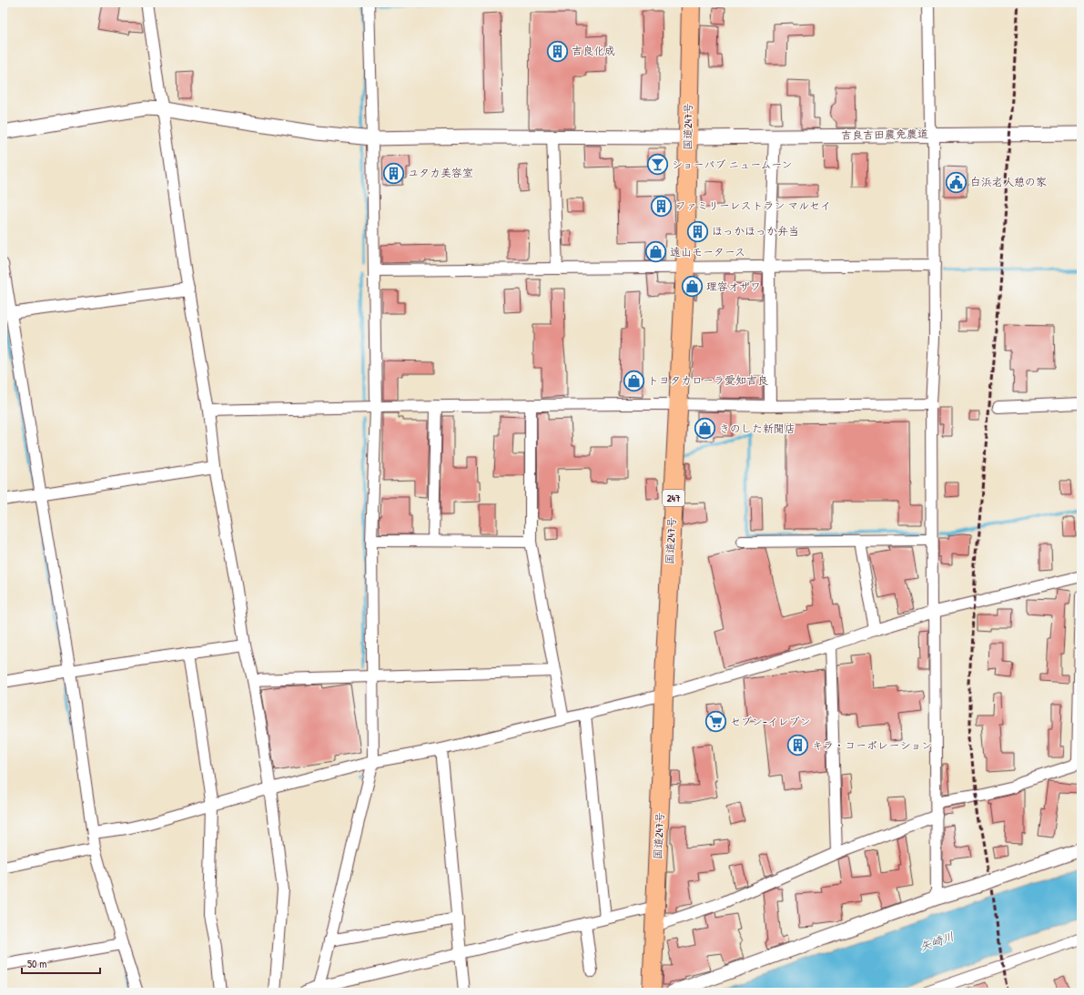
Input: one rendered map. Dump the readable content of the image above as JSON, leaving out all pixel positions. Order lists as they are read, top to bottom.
{
  "streets": {
    "highway": ["国道247号", "247"],
    "street": ["吉良吉田農免農道"]
  },
  "crossings": [
    ["国道247号", "吉良吉田農免農道"]
  ],
  "water": ["矢崎川"],
  "places": {
    "building": [
      "吉良化成",
      "ユタカ美容室",
      "ファミリーレストラン マルセイ",
      "ほっかほっか弁当",
      "キラ・コーポレーション"
    ],
    "bar": ["ショーパブ ニュームーン"],
    "public building": ["白浜老人憩の家"],
    "shop": [
      "遠山モータース",
      "理容オザワ",
      "トヨタカローラ愛知吉良",
      "きのした新聞店"
    ],
    "supermarket": ["セブン-イレブン"]
  },
  "scale_bar": "50 m"
}
